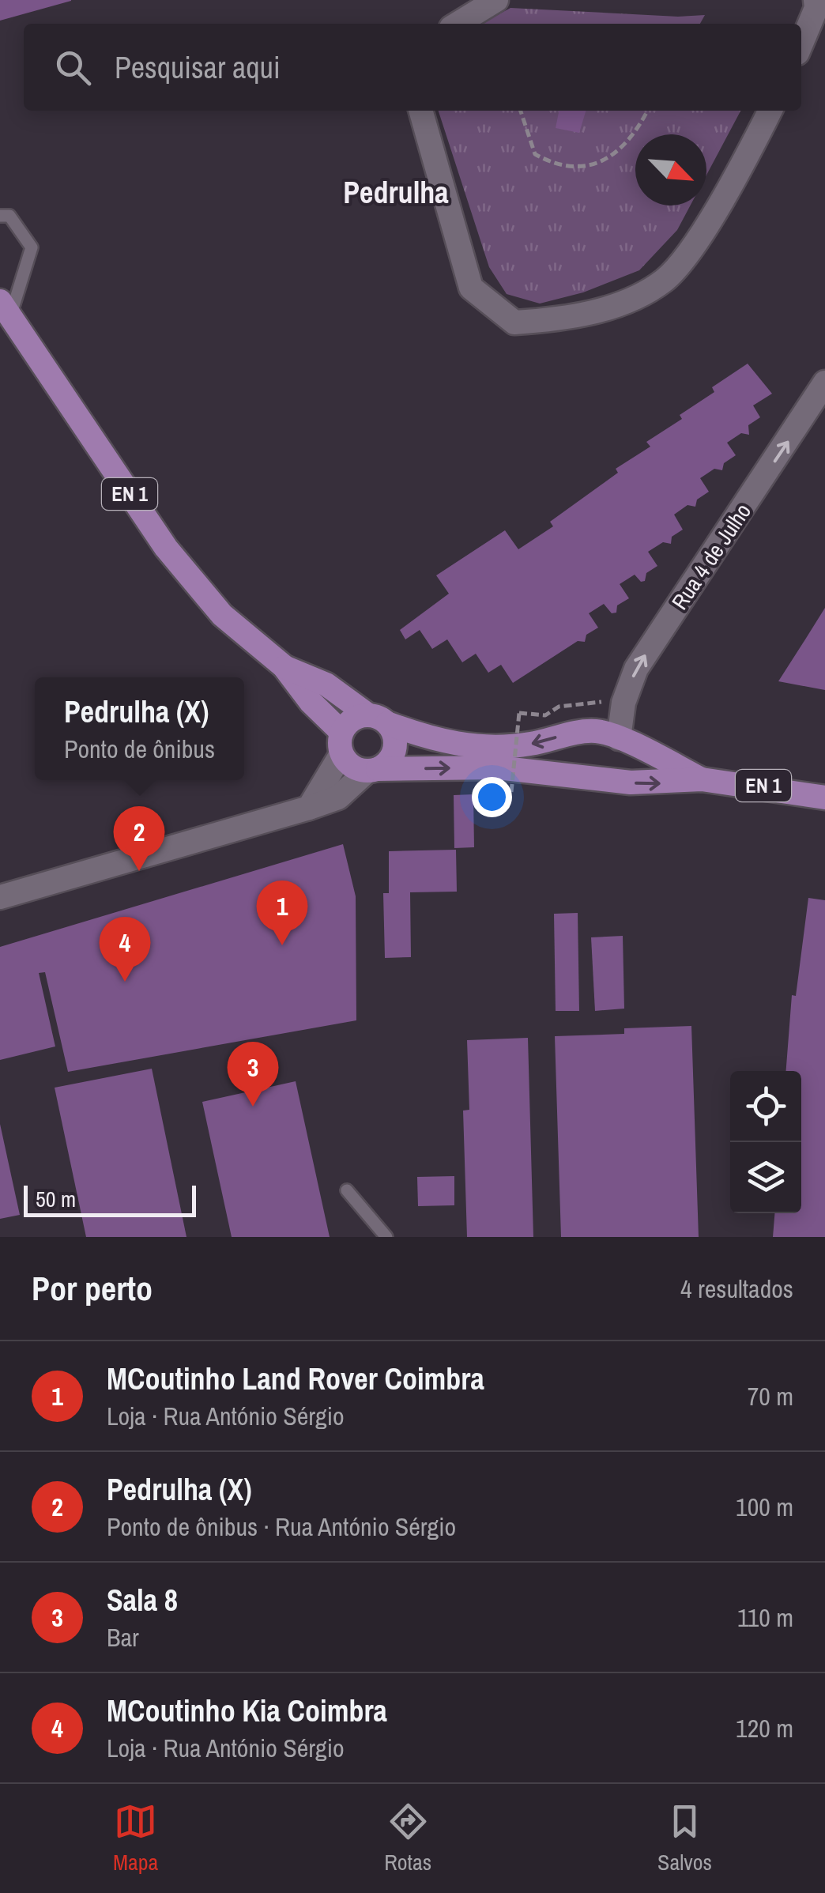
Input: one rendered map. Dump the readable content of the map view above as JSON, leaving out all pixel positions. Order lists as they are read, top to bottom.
{
  "streets": {
    "main road": ["EN 1"],
    "street": ["Rua 4 de Julho"]
  },
  "crossings": [
    ["EN 1", "Rua 4 de Julho"]
  ],
  "one_way": ["Rua 4 de Julho"],
  "districts": ["Pedrulha"],
  "scale_bar": "50 m",
  "north": "bottom right",
  "page": {
    "search": "Pesquisar aqui",
    "popup": ["Pedrulha (X)", "Ponto de ônibus"],
    "pins": [
      "2",
      "1",
      "4",
      "3"
    ],
    "scale": "50 m",
    "heading": ["Por perto", "4 resultados"],
    "list": [
      {
        "mark": "1",
        "name": "MCoutinho Land Rover Coimbra",
        "note": "Loja · Rua António Sérgio",
        "value": "70 m"
      },
      {
        "mark": "2",
        "name": "Pedrulha (X)",
        "note": "Ponto de ônibus · Rua António Sérgio",
        "value": "100 m"
      },
      {
        "mark": "3",
        "name": "Sala 8",
        "note": "Bar",
        "value": "110 m"
      },
      {
        "mark": "4",
        "name": "MCoutinho Kia Coimbra",
        "note": "Loja · Rua António Sérgio",
        "value": "120 m"
      }
    ],
    "nav": ["Mapa", "Rotas", "Salvos"]
  }
}
